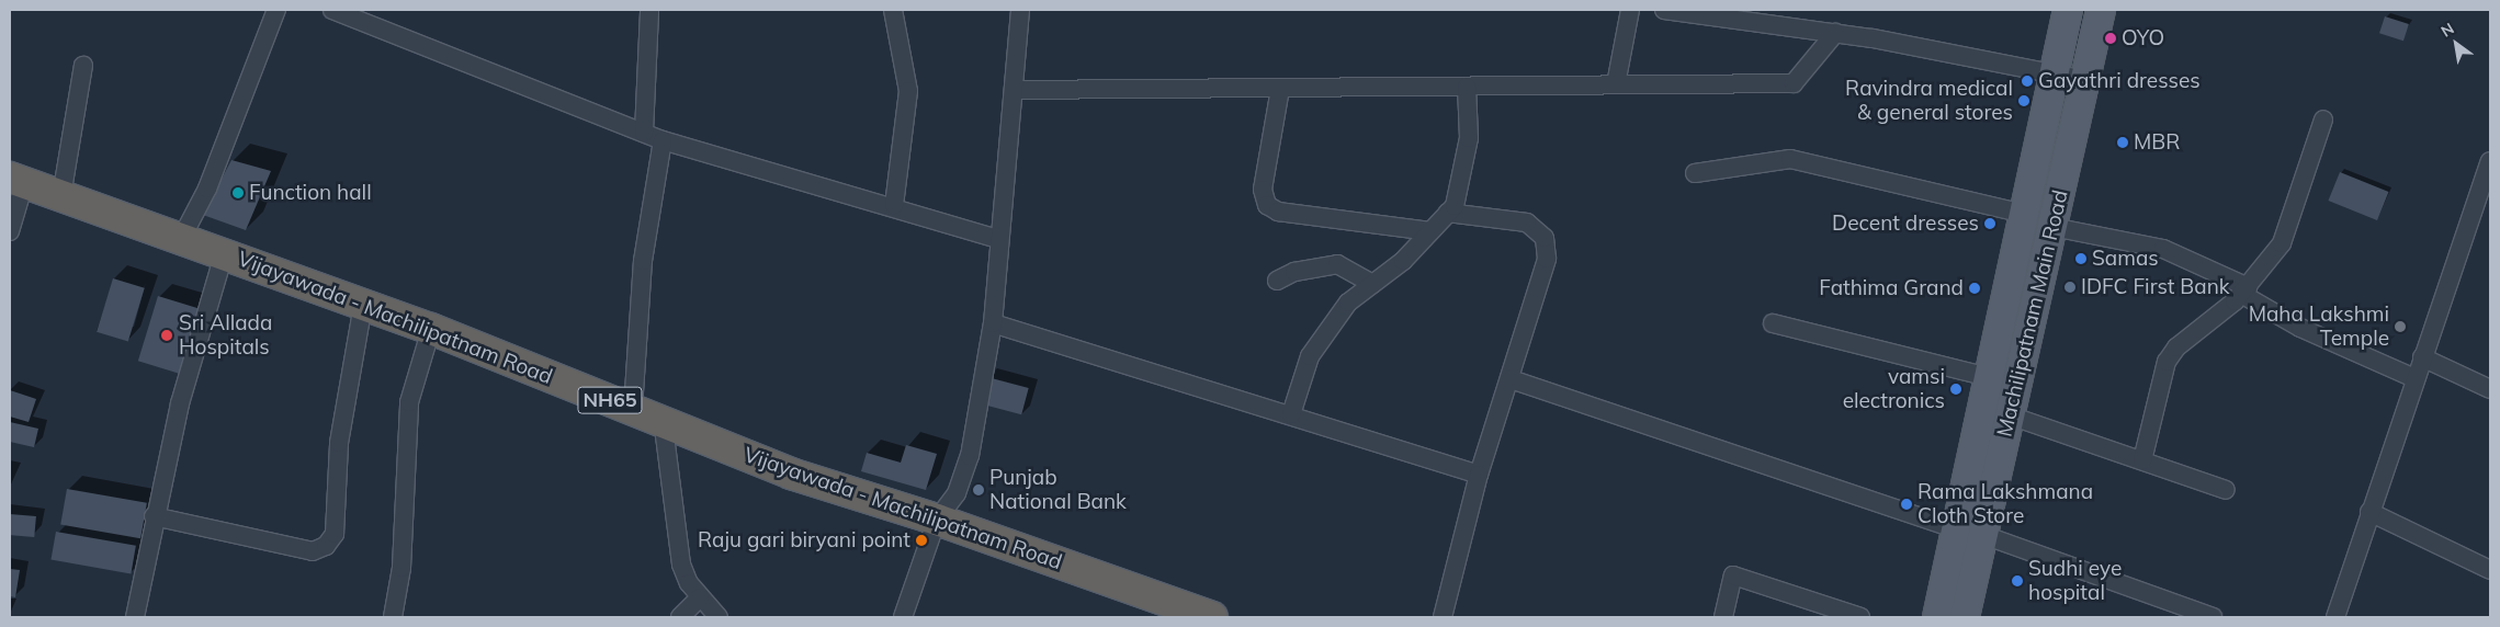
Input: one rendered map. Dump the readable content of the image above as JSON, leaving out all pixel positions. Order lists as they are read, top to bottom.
{
  "streets": {
    "highway": ["Vijayawada - Machilipatnam Road", "NH65"],
    "main road": ["Machilipatnam Main Road"]
  },
  "places": [
    "OYO",
    "Gayathri dresses",
    "Ravindra medical & general stores",
    "MBR",
    "Function hall",
    "Decent dresses",
    "Samas",
    "IDFC First Bank",
    "Fathima Grand",
    "Maha Lakshmi Temple",
    "Sri Allada Hospitals",
    "vamsi electronics",
    "Punjab National Bank",
    "Rama Lakshmana Cloth Store",
    "Raju gari biryani point",
    "Sudhi eye hospital"
  ],
  "north": "top left"
}
